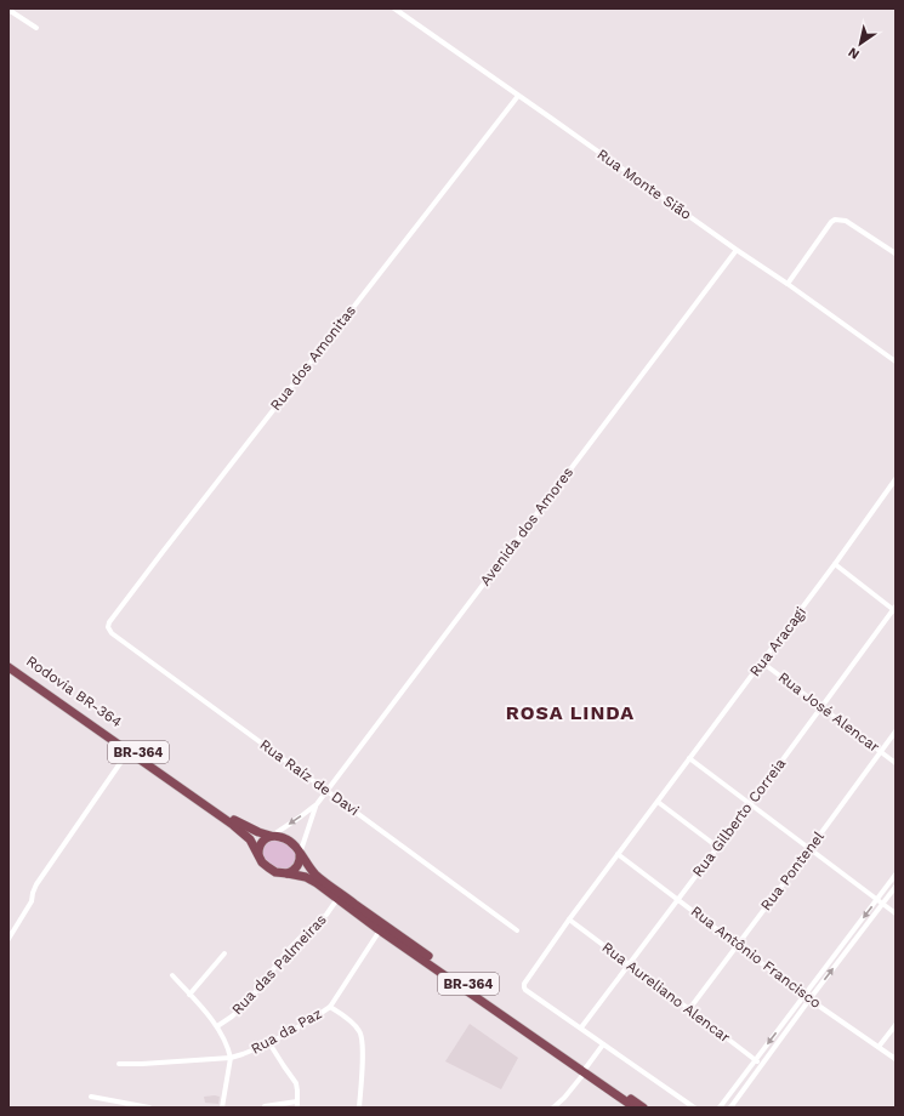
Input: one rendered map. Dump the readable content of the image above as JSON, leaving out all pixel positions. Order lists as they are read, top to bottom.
{
  "streets": {
    "highway": ["Rodovia BR-364", "BR-364"],
    "street": [
      "Rua Monte Sião",
      "Rua dos Amonitas",
      "Avenida dos Amores",
      "Rua Aracagi",
      "Rua José Alencar",
      "Rua Raíz de Davi",
      "Rua Gilberto Correia",
      "Rua Pontenel",
      "Rua Antônio Francisco",
      "Rua das Palmeiras",
      "Rua Aureliano Alencar",
      "Rua da Paz"
    ]
  },
  "crossings": [
    ["Rua Monte Sião", "Rua dos Amonitas"],
    ["Rua Monte Sião", "Avenida dos Amores"],
    ["Rua dos Amonitas", "Rua Raíz de Davi"],
    ["Avenida dos Amores", "Rodovia BR-364"],
    ["Avenida dos Amores", "BR-364"],
    ["Avenida dos Amores", "Rua Raíz de Davi"],
    ["Rua Aracagi", "Rua José Alencar"],
    ["Rodovia BR-364", "BR-364"],
    ["Rua José Alencar", "Rua Gilberto Correia"],
    ["Rua José Alencar", "Rua Pontenel"],
    ["BR-364", "Rua das Palmeiras"],
    ["BR-364", "Rua da Paz"],
    ["Rua Gilberto Correia", "Rua Antônio Francisco"],
    ["Rua Gilberto Correia", "Rua Aureliano Alencar"],
    ["Rua Pontenel", "Rua Antônio Francisco"],
    ["Rua Pontenel", "Rua Aureliano Alencar"]
  ],
  "districts": ["ROSA LINDA"],
  "north": "bottom left"
}
